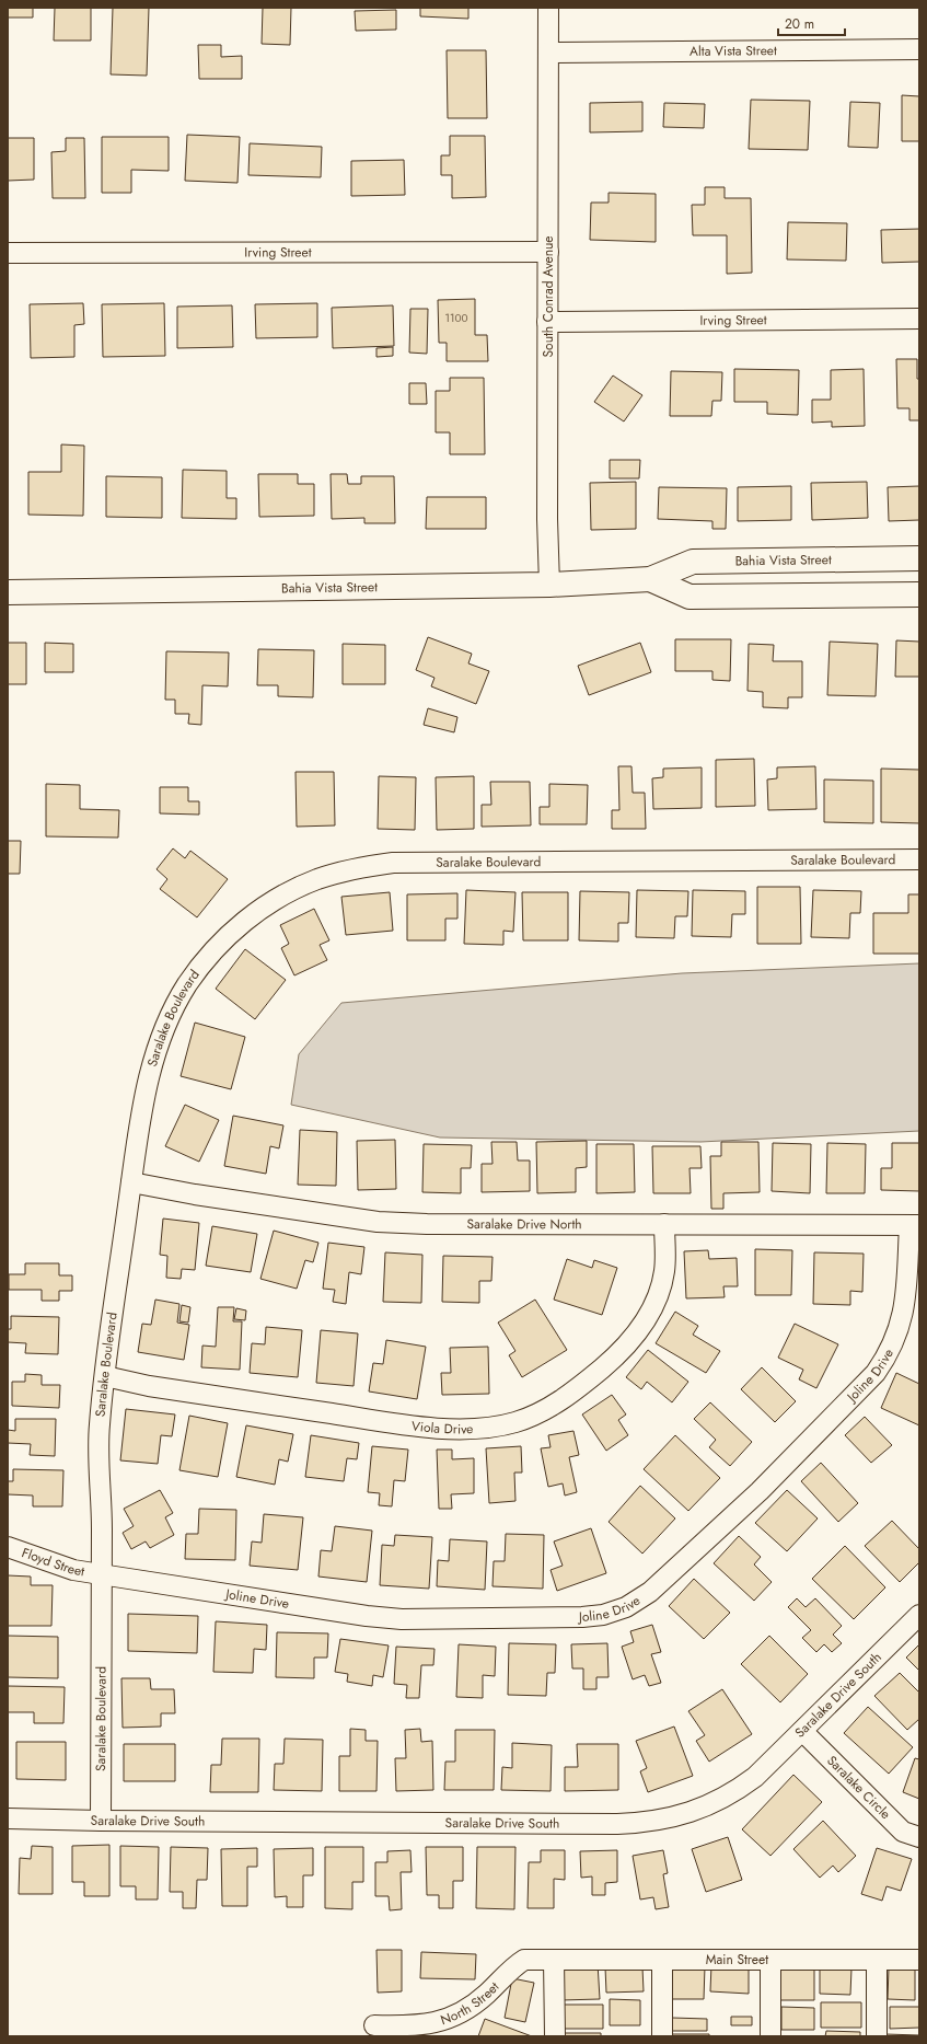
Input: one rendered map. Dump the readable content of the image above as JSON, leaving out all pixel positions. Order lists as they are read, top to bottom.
{
  "streets": {
    "street": [
      "Alta Vista Street",
      "Irving Street",
      "South Conrad Avenue",
      "Bahia Vista Street",
      "Saralake Boulevard",
      "Saralake Drive North",
      "Joline Drive",
      "Viola Drive",
      "Floyd Street",
      "Saralake Drive South",
      "Saralake Circle",
      "Main Street",
      "North Street"
    ]
  },
  "crossings": [
    ["Alta Vista Street", "South Conrad Avenue"],
    ["Irving Street", "South Conrad Avenue"],
    ["South Conrad Avenue", "Bahia Vista Street"],
    ["Saralake Boulevard", "Saralake Drive North"],
    ["Saralake Boulevard", "Joline Drive"],
    ["Saralake Boulevard", "Viola Drive"],
    ["Saralake Boulevard", "Floyd Street"],
    ["Saralake Boulevard", "Saralake Drive South"],
    ["Saralake Drive North", "Joline Drive"],
    ["Saralake Drive North", "Viola Drive"],
    ["Joline Drive", "Floyd Street"],
    ["Saralake Drive South", "Saralake Circle"],
    ["Main Street", "North Street"]
  ],
  "house_numbers": ["1100"],
  "scale_bar": "20 m"
}
